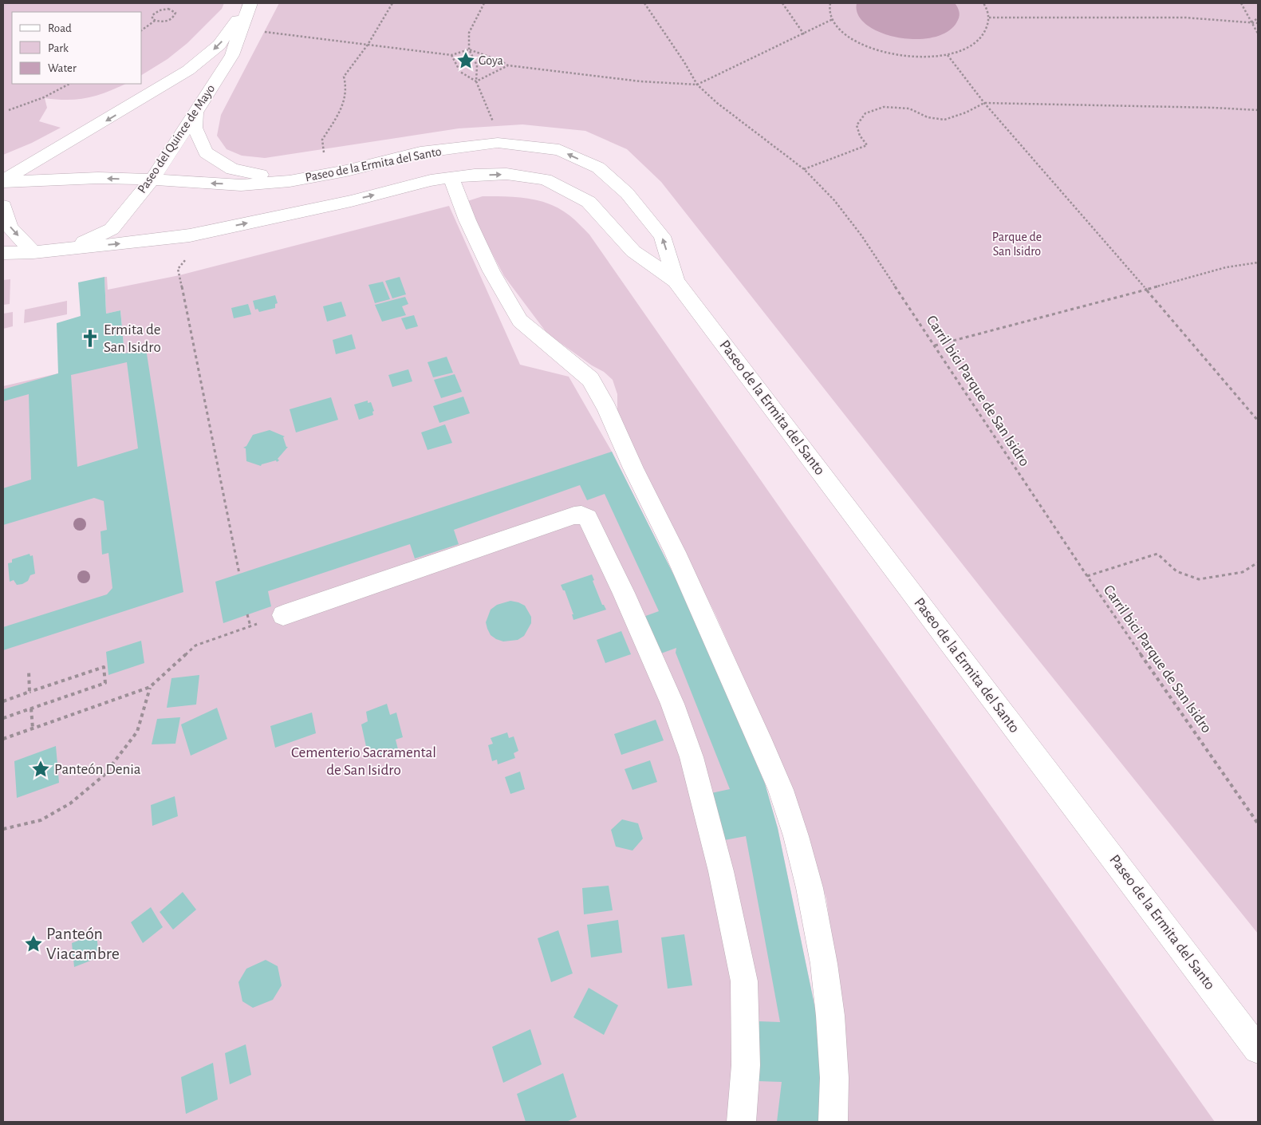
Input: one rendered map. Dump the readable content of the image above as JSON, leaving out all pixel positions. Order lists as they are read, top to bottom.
{
  "streets": {
    "street": ["Paseo del Quince de Mayo", "Paseo de la Ermita del Santo"],
    "path": ["Carril bici Parque de San Isidro"]
  },
  "crossings": [
    ["Paseo del Quince de Mayo", "Paseo de la Ermita del Santo"]
  ],
  "parks": ["Parque de San Isidro", "Cementerio Sacramental de San Isidro"],
  "places": {
    "place": ["Goya", "Panteón Denia", "Panteón Viacambre"],
    "church": ["Ermita de San Isidro"]
  },
  "legend": ["Road", "Park", "Water"]
}
